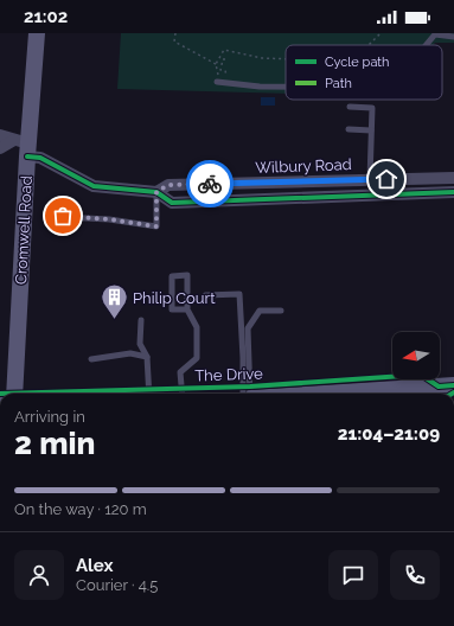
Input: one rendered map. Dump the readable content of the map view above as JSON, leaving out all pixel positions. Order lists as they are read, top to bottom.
{
  "streets": {
    "main road": ["Cromwell Road", "The Drive"],
    "street": ["Wilbury Road"]
  },
  "crossings": [
    ["Wilbury Road", "Cromwell Road"]
  ],
  "places": {
    "building": ["Philip Court"]
  },
  "legend": ["Cycle path", "Path"],
  "north": "left",
  "page": {
    "status": "21:02",
    "heading": ["2 min", "Arriving in", "21:04–21:09"],
    "panel": ["Alex", "Courier · 4.5"],
    "bar": "On the way · 120 m"
  }
}
